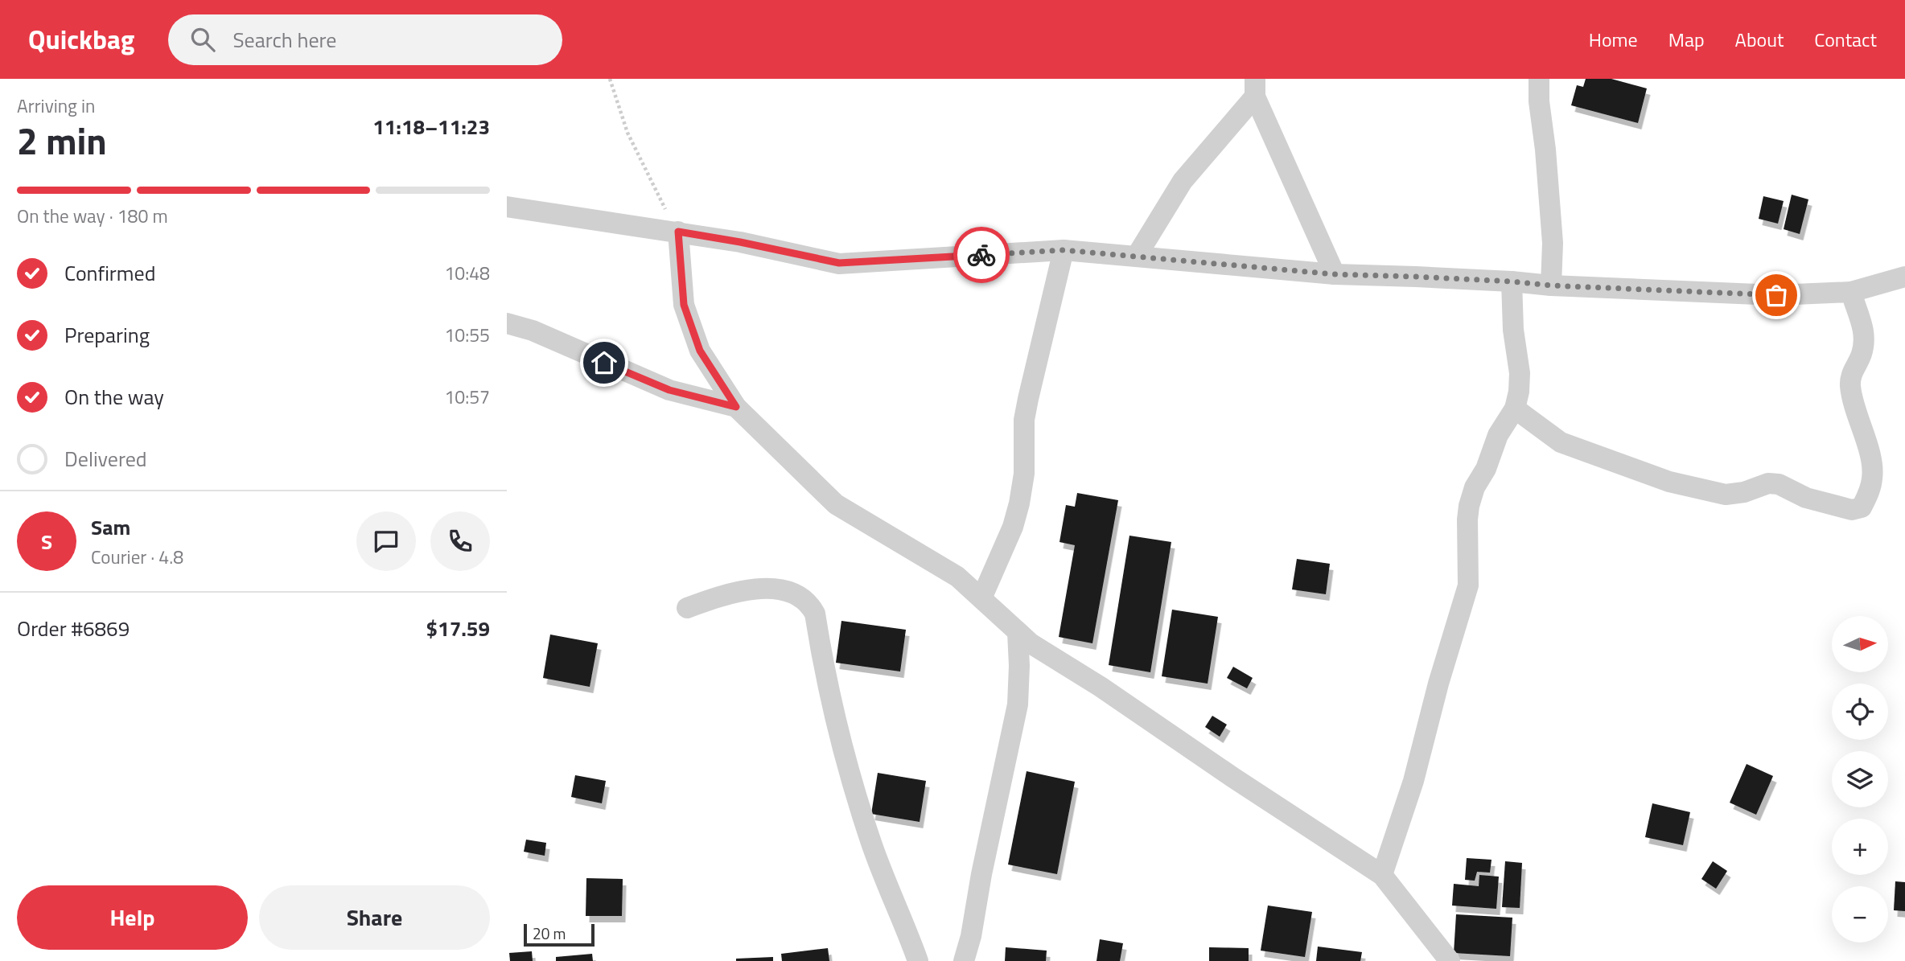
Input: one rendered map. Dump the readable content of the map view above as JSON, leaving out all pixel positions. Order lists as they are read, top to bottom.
{
  "scale_bar": "20 m",
  "north": "right",
  "page": {
    "header": "Quickbag",
    "search": "Search here",
    "nav": [
      "Home",
      "Map",
      "About",
      "Contact"
    ],
    "heading": ["2 min", "Arriving in", "11:18–11:23"],
    "panel": [
      "Sam",
      "Courier · 4.8",
      "Order #6869",
      "$17.59"
    ],
    "bar": "On the way · 180 m",
    "list": [
      ["Confirmed", "10:48"],
      ["Preparing", "10:55"],
      ["On the way", "10:57"],
      "Delivered"
    ],
    "round": "S",
    "map_buttons": ["+", "−"],
    "buttons": ["Help", "Share"],
    "scale": "20 m"
  }
}
